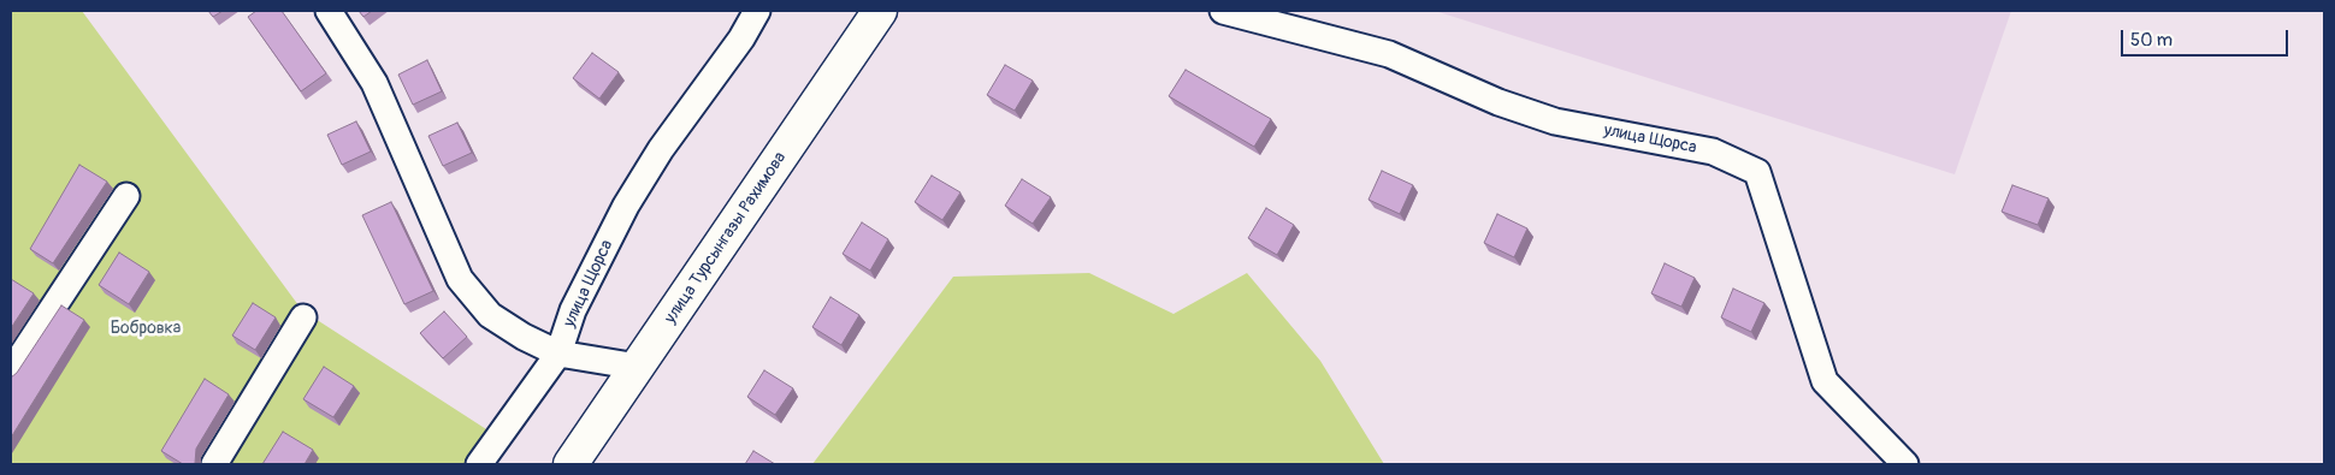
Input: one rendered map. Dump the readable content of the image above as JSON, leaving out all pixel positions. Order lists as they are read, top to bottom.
{
  "streets": {
    "street": ["улица Щорса", "улица Турсынгазы Рахимова"]
  },
  "parks": ["Бобровка"],
  "scale_bar": "50 m"
}
